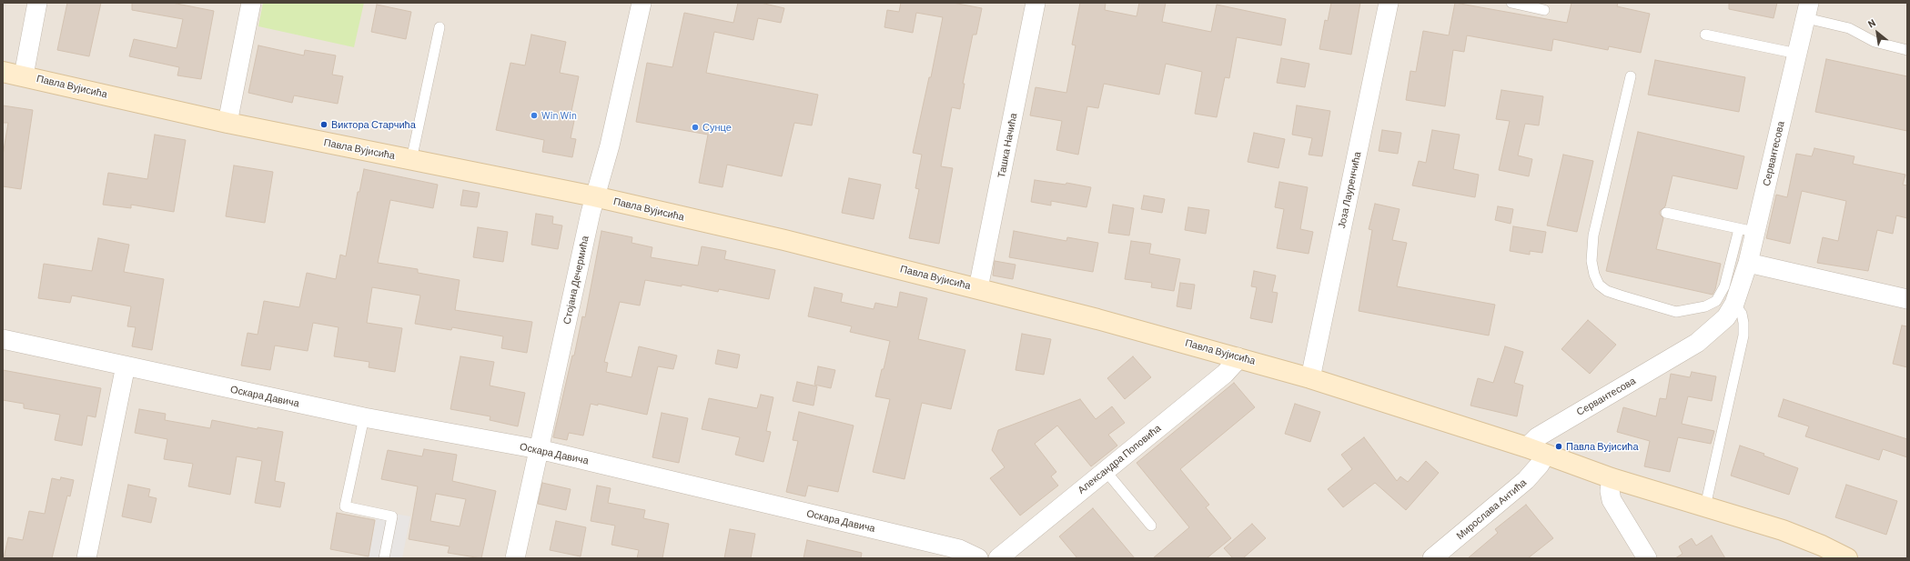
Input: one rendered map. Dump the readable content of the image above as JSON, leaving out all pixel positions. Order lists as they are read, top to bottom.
{
  "streets": {
    "street": [
      "Павла Вујисића",
      "Ташка Начића",
      "Сервантесова",
      "Јоза Лауренчића",
      "Стојана Дечермића",
      "Оскара Давича",
      "Александра Поповића",
      "Мирослава Антића"
    ]
  },
  "crossings": [
    ["Павла Вујисића", "Ташка Начића"],
    ["Павла Вујисића", "Сервантесова"],
    ["Павла Вујисића", "Јоза Лауренчића"],
    ["Павла Вујисића", "Стојана Дечермића"],
    ["Павла Вујисића", "Александра Поповића"],
    ["Павла Вујисића", "Мирослава Антића"],
    ["Сервантесова", "Мирослава Антића"],
    ["Стојана Дечермића", "Оскара Давича"]
  ],
  "places": [
    "Win Win",
    "Виктора Старчића",
    "Сунце",
    "Павла Вујисића"
  ],
  "north": "top left"
}
